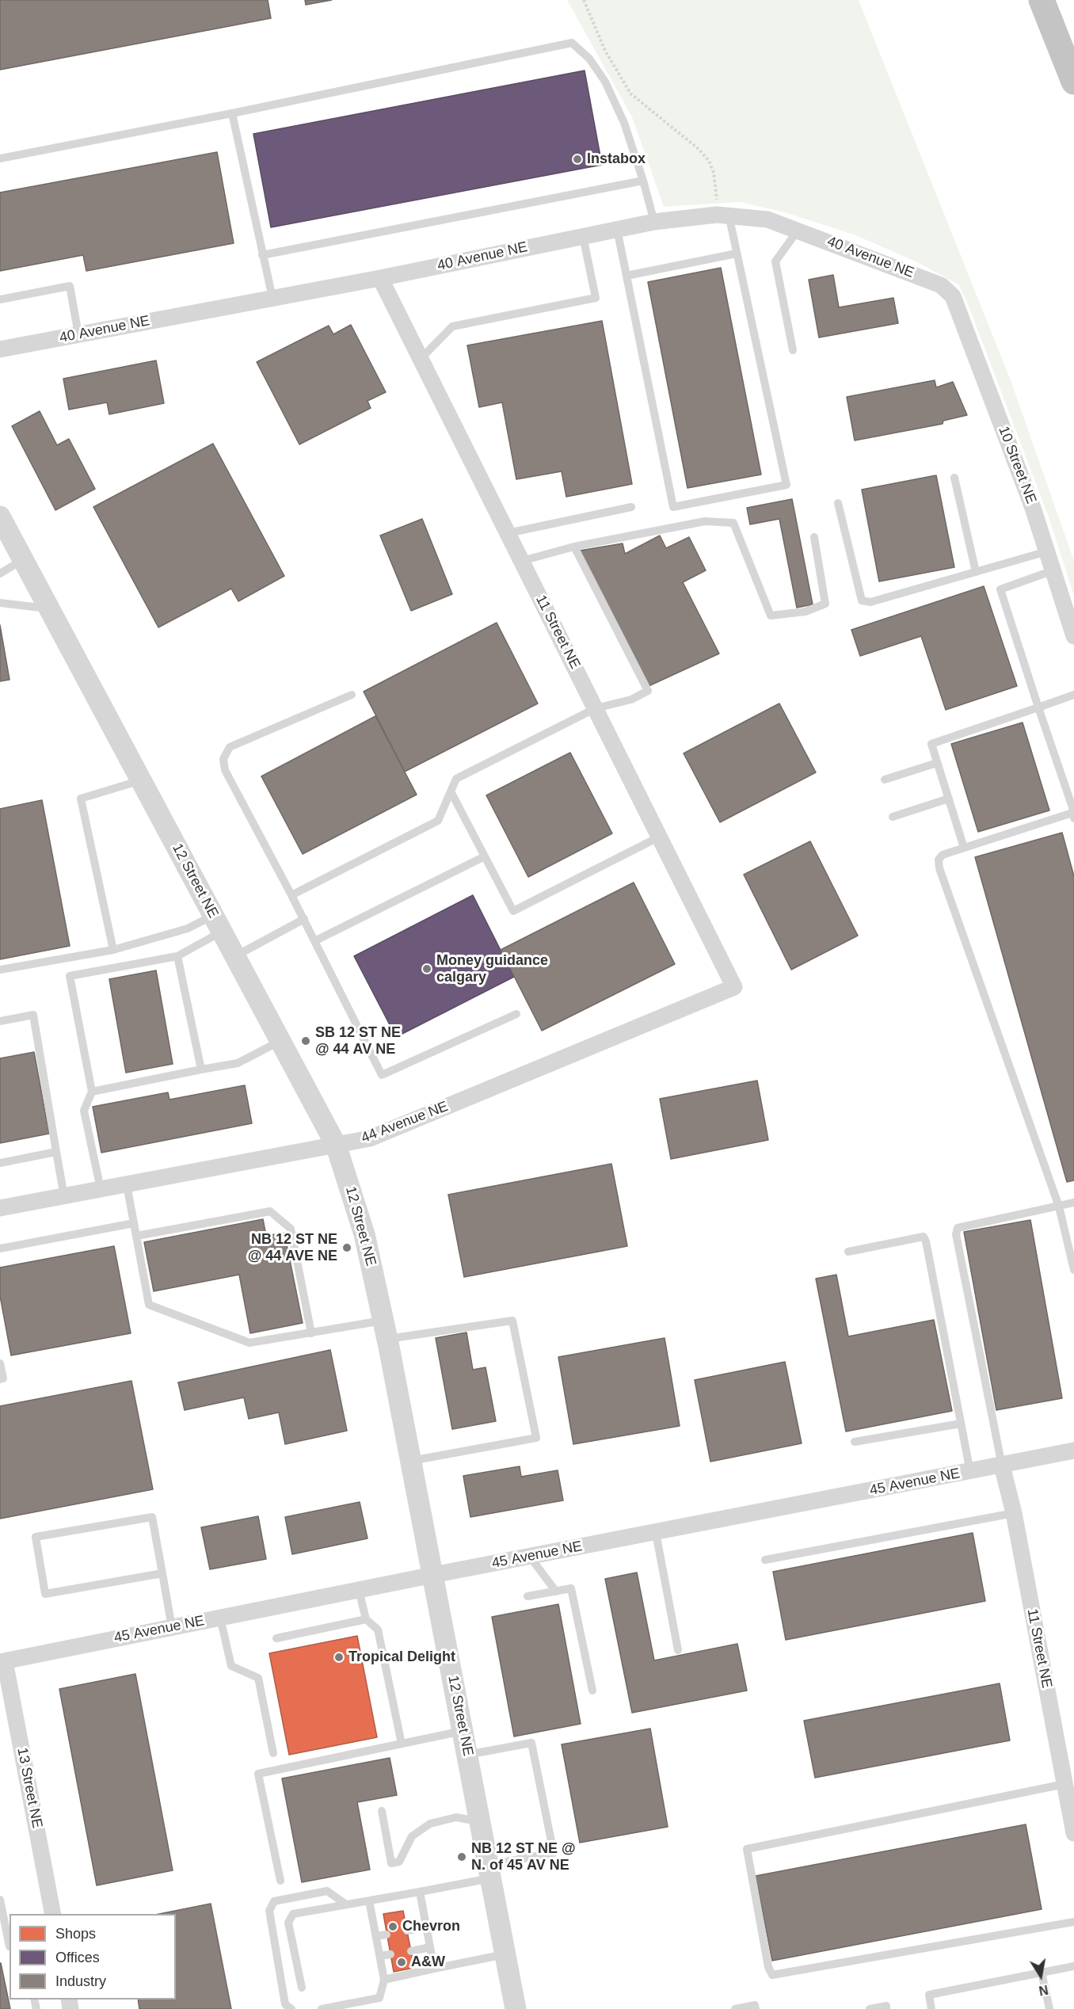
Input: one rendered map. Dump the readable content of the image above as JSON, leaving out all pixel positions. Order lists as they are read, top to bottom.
{
  "streets": {
    "street": [
      "40 Avenue NE",
      "10 Street NE",
      "11 Street NE",
      "12 Street NE",
      "44 Avenue NE",
      "45 Avenue NE",
      "13 Street NE"
    ]
  },
  "crossings": [
    ["40 Avenue NE", "10 Street NE"],
    ["40 Avenue NE", "11 Street NE"],
    ["11 Street NE", "44 Avenue NE"],
    ["11 Street NE", "45 Avenue NE"],
    ["12 Street NE", "44 Avenue NE"],
    ["12 Street NE", "45 Avenue NE"],
    ["45 Avenue NE", "13 Street NE"]
  ],
  "places": [
    "Instabox",
    "Money guidance calgary",
    "SB 12 ST NE @ 44 AV NE",
    "NB 12 ST NE @ 44 AVE NE",
    "Tropical Delight",
    "NB 12 ST NE @ N. of 45 AV NE",
    "Chevron",
    "A&W"
  ],
  "legend": ["Shops", "Offices", "Industry"],
  "north": "bottom"
}
